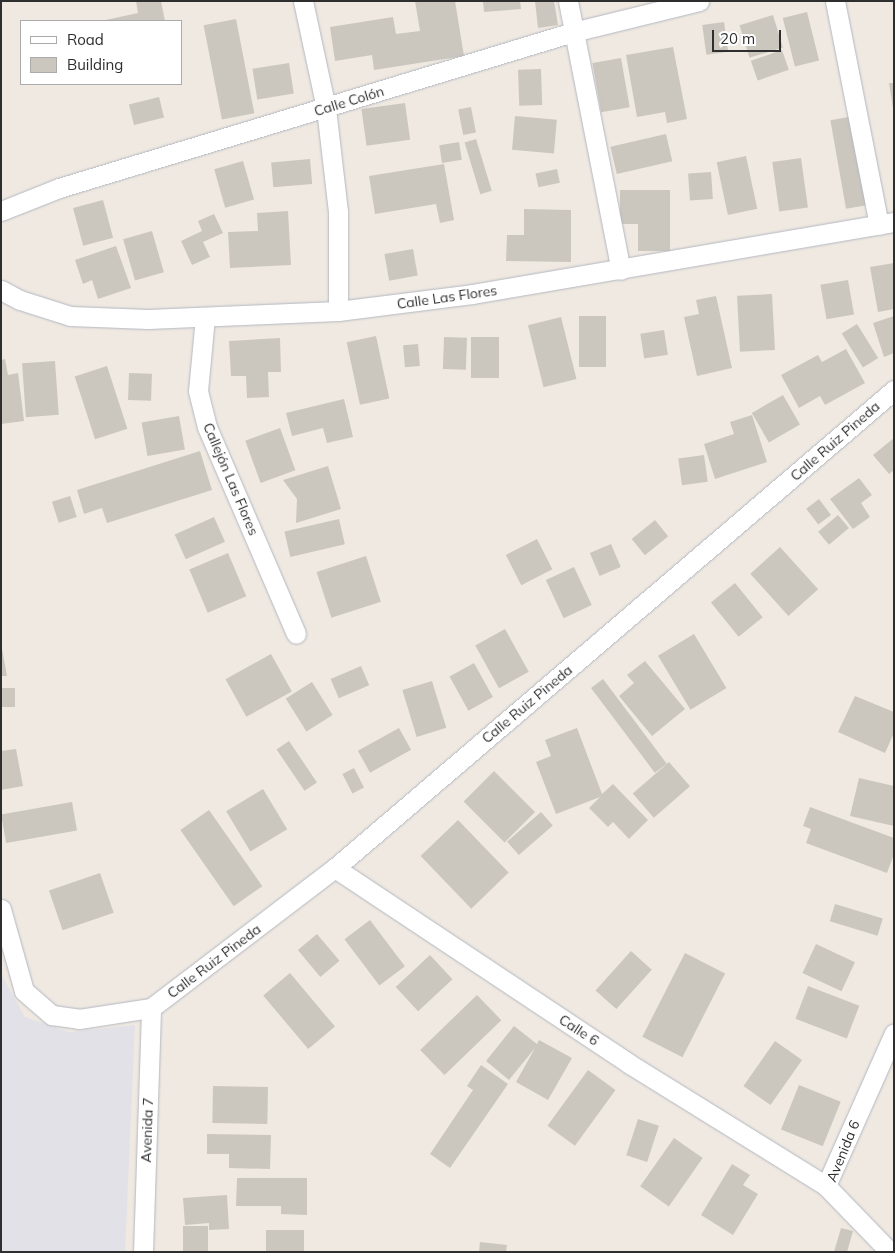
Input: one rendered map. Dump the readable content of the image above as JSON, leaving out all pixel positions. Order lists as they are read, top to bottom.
{
  "streets": {
    "street": [
      "Calle Colón",
      "Calle Las Flores",
      "Calle Ruiz Pineda",
      "Callejón Las Flores",
      "Calle 6",
      "Avenida 7",
      "Avenida 6"
    ]
  },
  "crossings": [
    ["Calle Las Flores", "Callejón Las Flores"],
    ["Calle Ruiz Pineda", "Calle 6"],
    ["Calle Ruiz Pineda", "Avenida 7"],
    ["Calle 6", "Avenida 6"]
  ],
  "legend": ["Road", "Building"],
  "scale_bar": "20 m"
}
